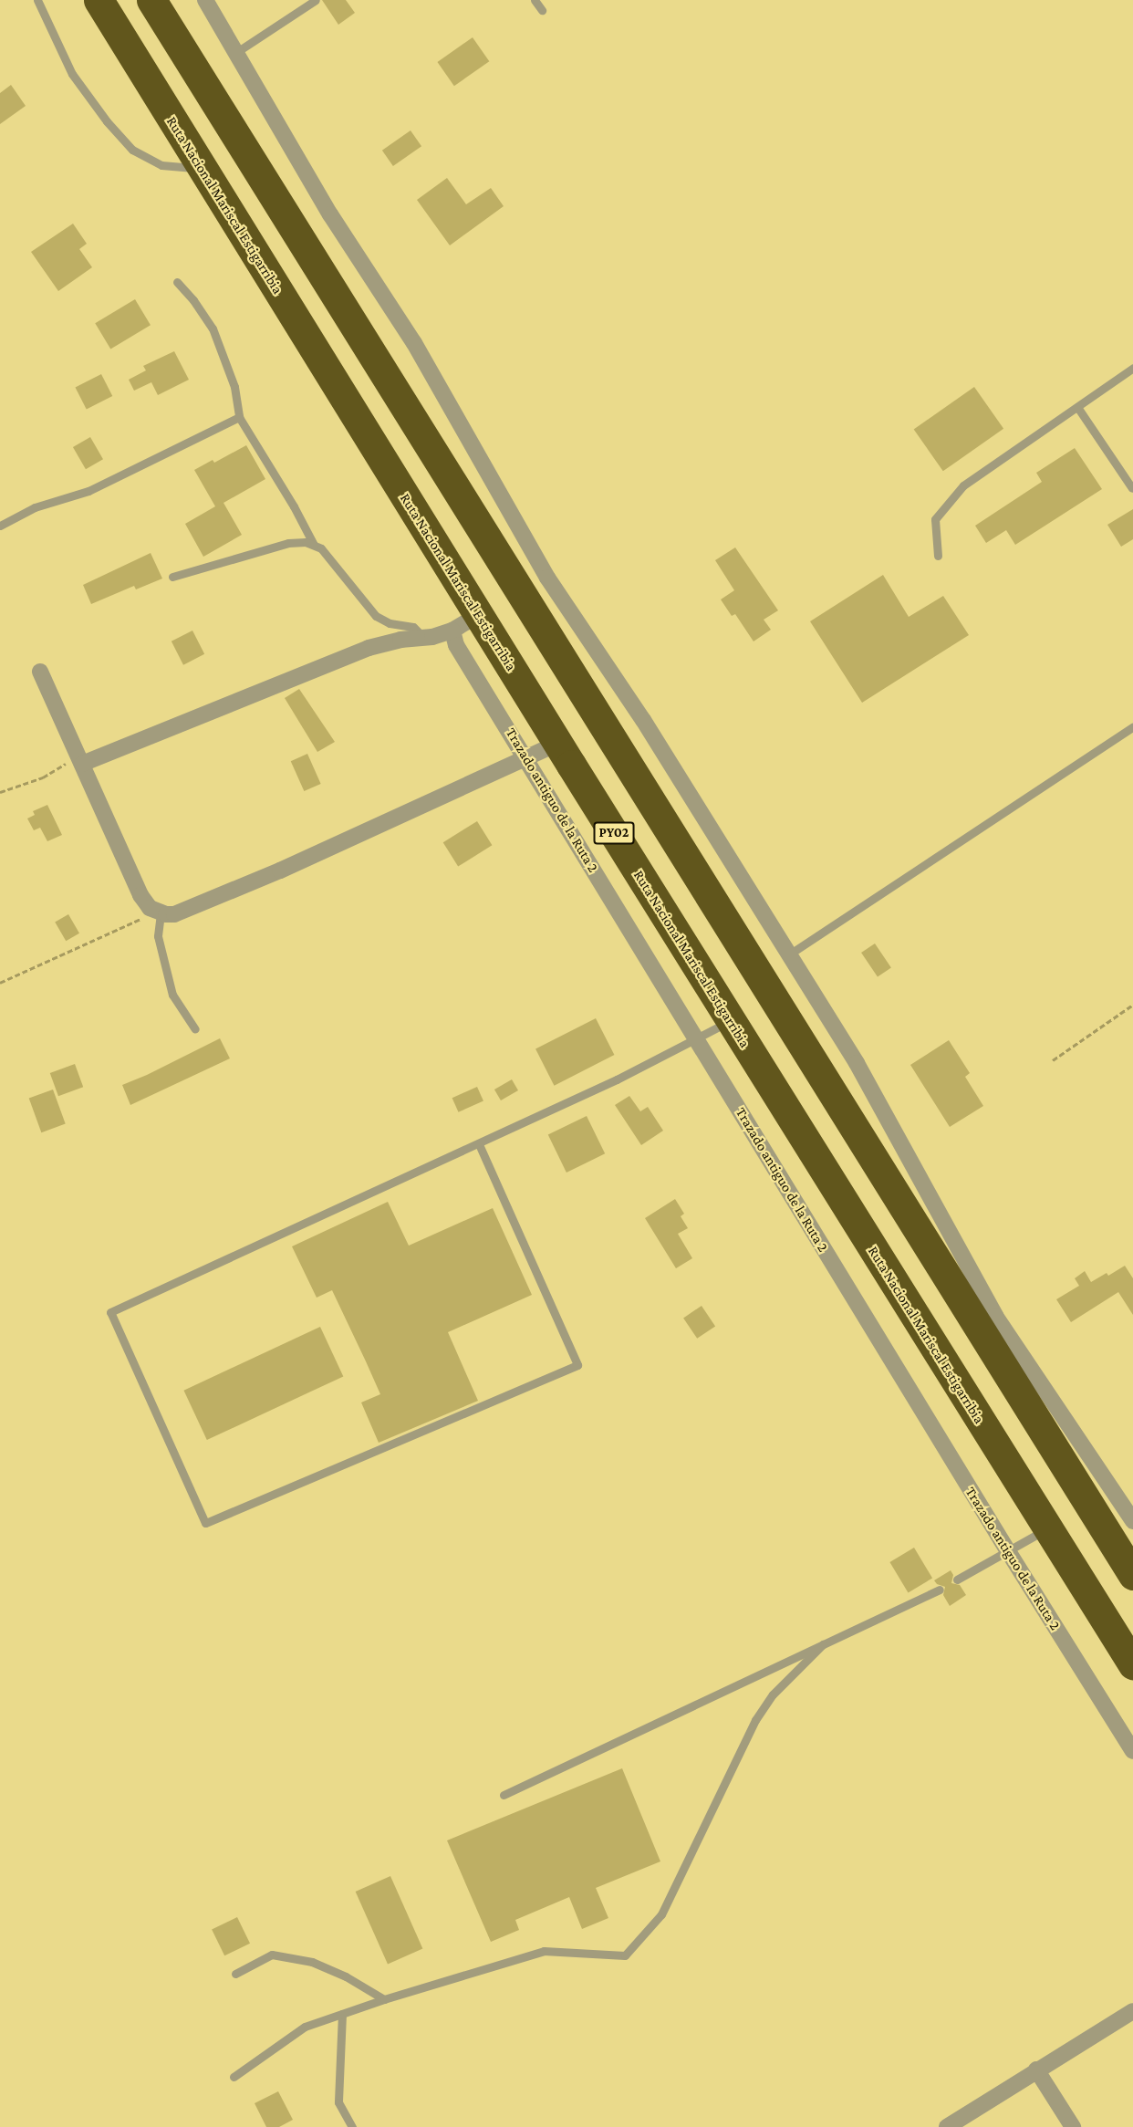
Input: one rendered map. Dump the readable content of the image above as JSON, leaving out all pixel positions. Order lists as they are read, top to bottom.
{
  "streets": {
    "highway": ["Ruta Nacional Mariscal Estigarribia", "PY02"],
    "street": ["Trazado antiguo de la Ruta 2"]
  }
}
